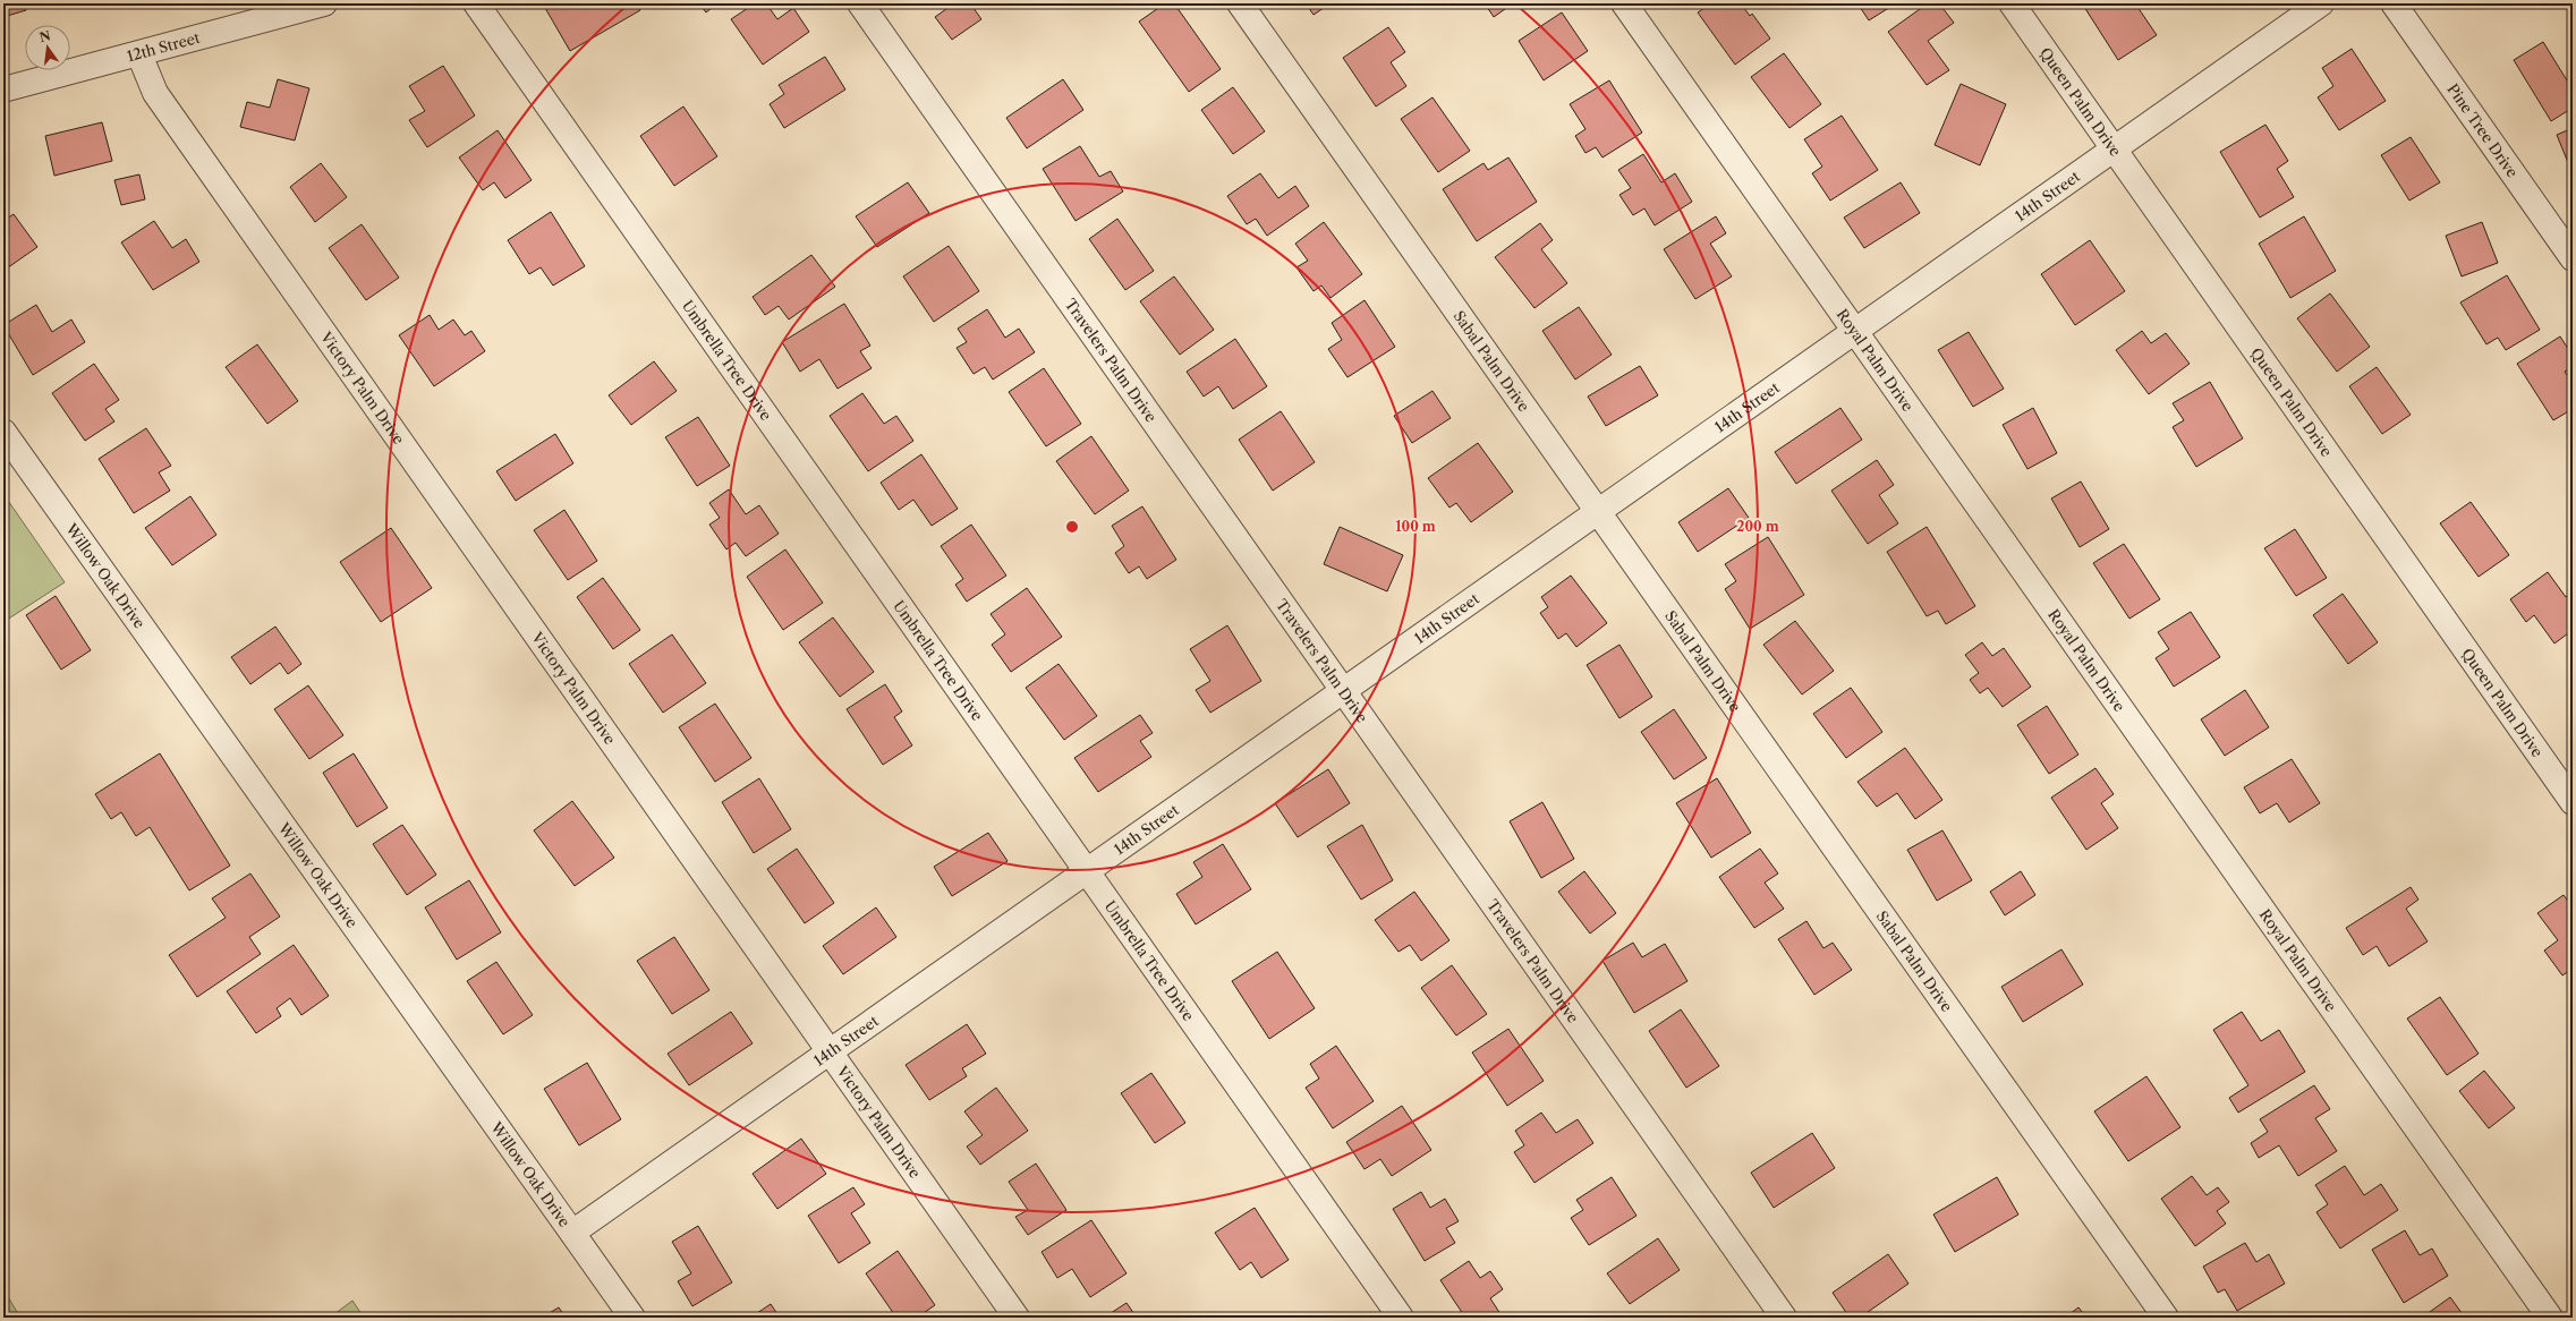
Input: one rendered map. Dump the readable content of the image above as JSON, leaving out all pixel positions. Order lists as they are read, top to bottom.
{
  "streets": {
    "street": [
      "12th Street",
      "Queen Palm Drive",
      "Pine Tree Drive",
      "14th Street",
      "Umbrella Tree Drive",
      "Travelers Palm Drive",
      "Sabal Palm Drive",
      "Royal Palm Drive",
      "Victory Palm Drive",
      "Willow Oak Drive"
    ]
  },
  "crossings": [
    ["12th Street", "Victory Palm Drive"],
    ["Queen Palm Drive", "14th Street"],
    ["14th Street", "Umbrella Tree Drive"],
    ["14th Street", "Travelers Palm Drive"],
    ["14th Street", "Sabal Palm Drive"],
    ["14th Street", "Royal Palm Drive"],
    ["14th Street", "Victory Palm Drive"],
    ["14th Street", "Willow Oak Drive"]
  ],
  "north": "top",
  "rings": ["100 m", "200 m"]
}
